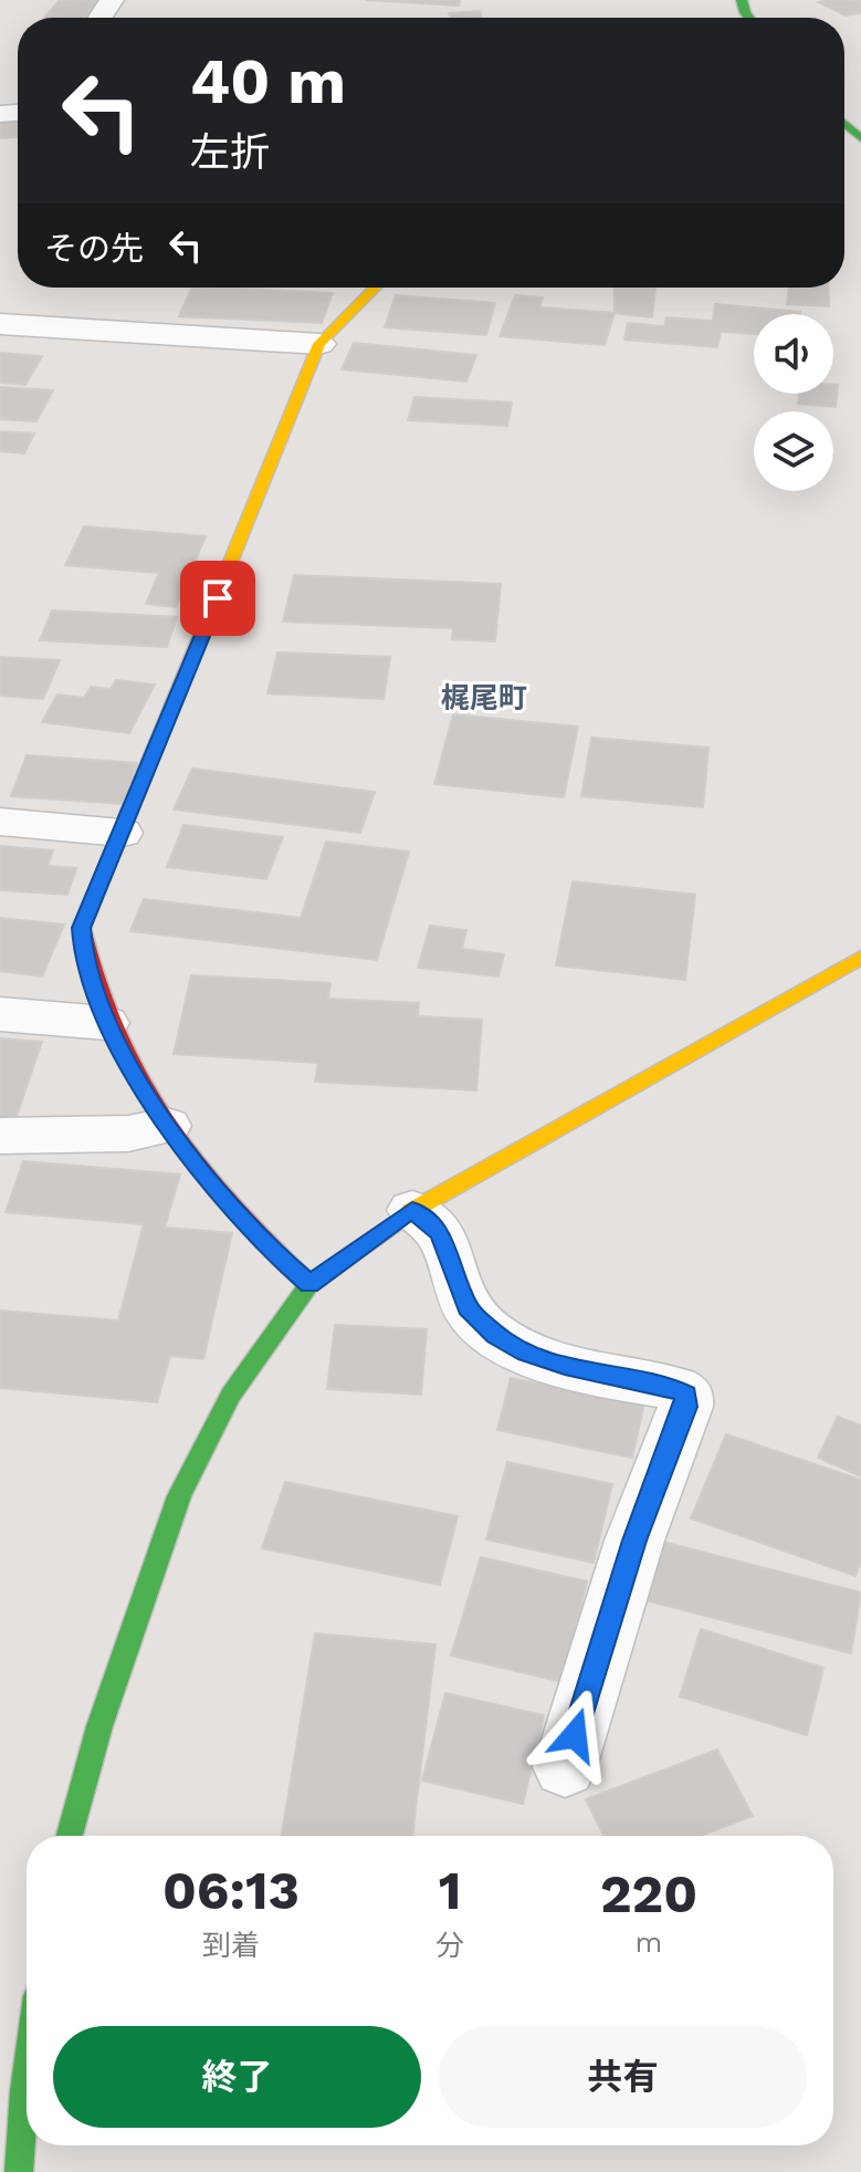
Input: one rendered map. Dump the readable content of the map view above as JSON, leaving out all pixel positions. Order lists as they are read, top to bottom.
{
  "districts": ["梶尾町"],
  "page": {
    "turn": ["40 m", "左折"],
    "then": "その先",
    "eta": [
      "06:13",
      "到着",
      "1",
      "分",
      "220",
      "m"
    ],
    "buttons": ["終了", "共有"]
  }
}
